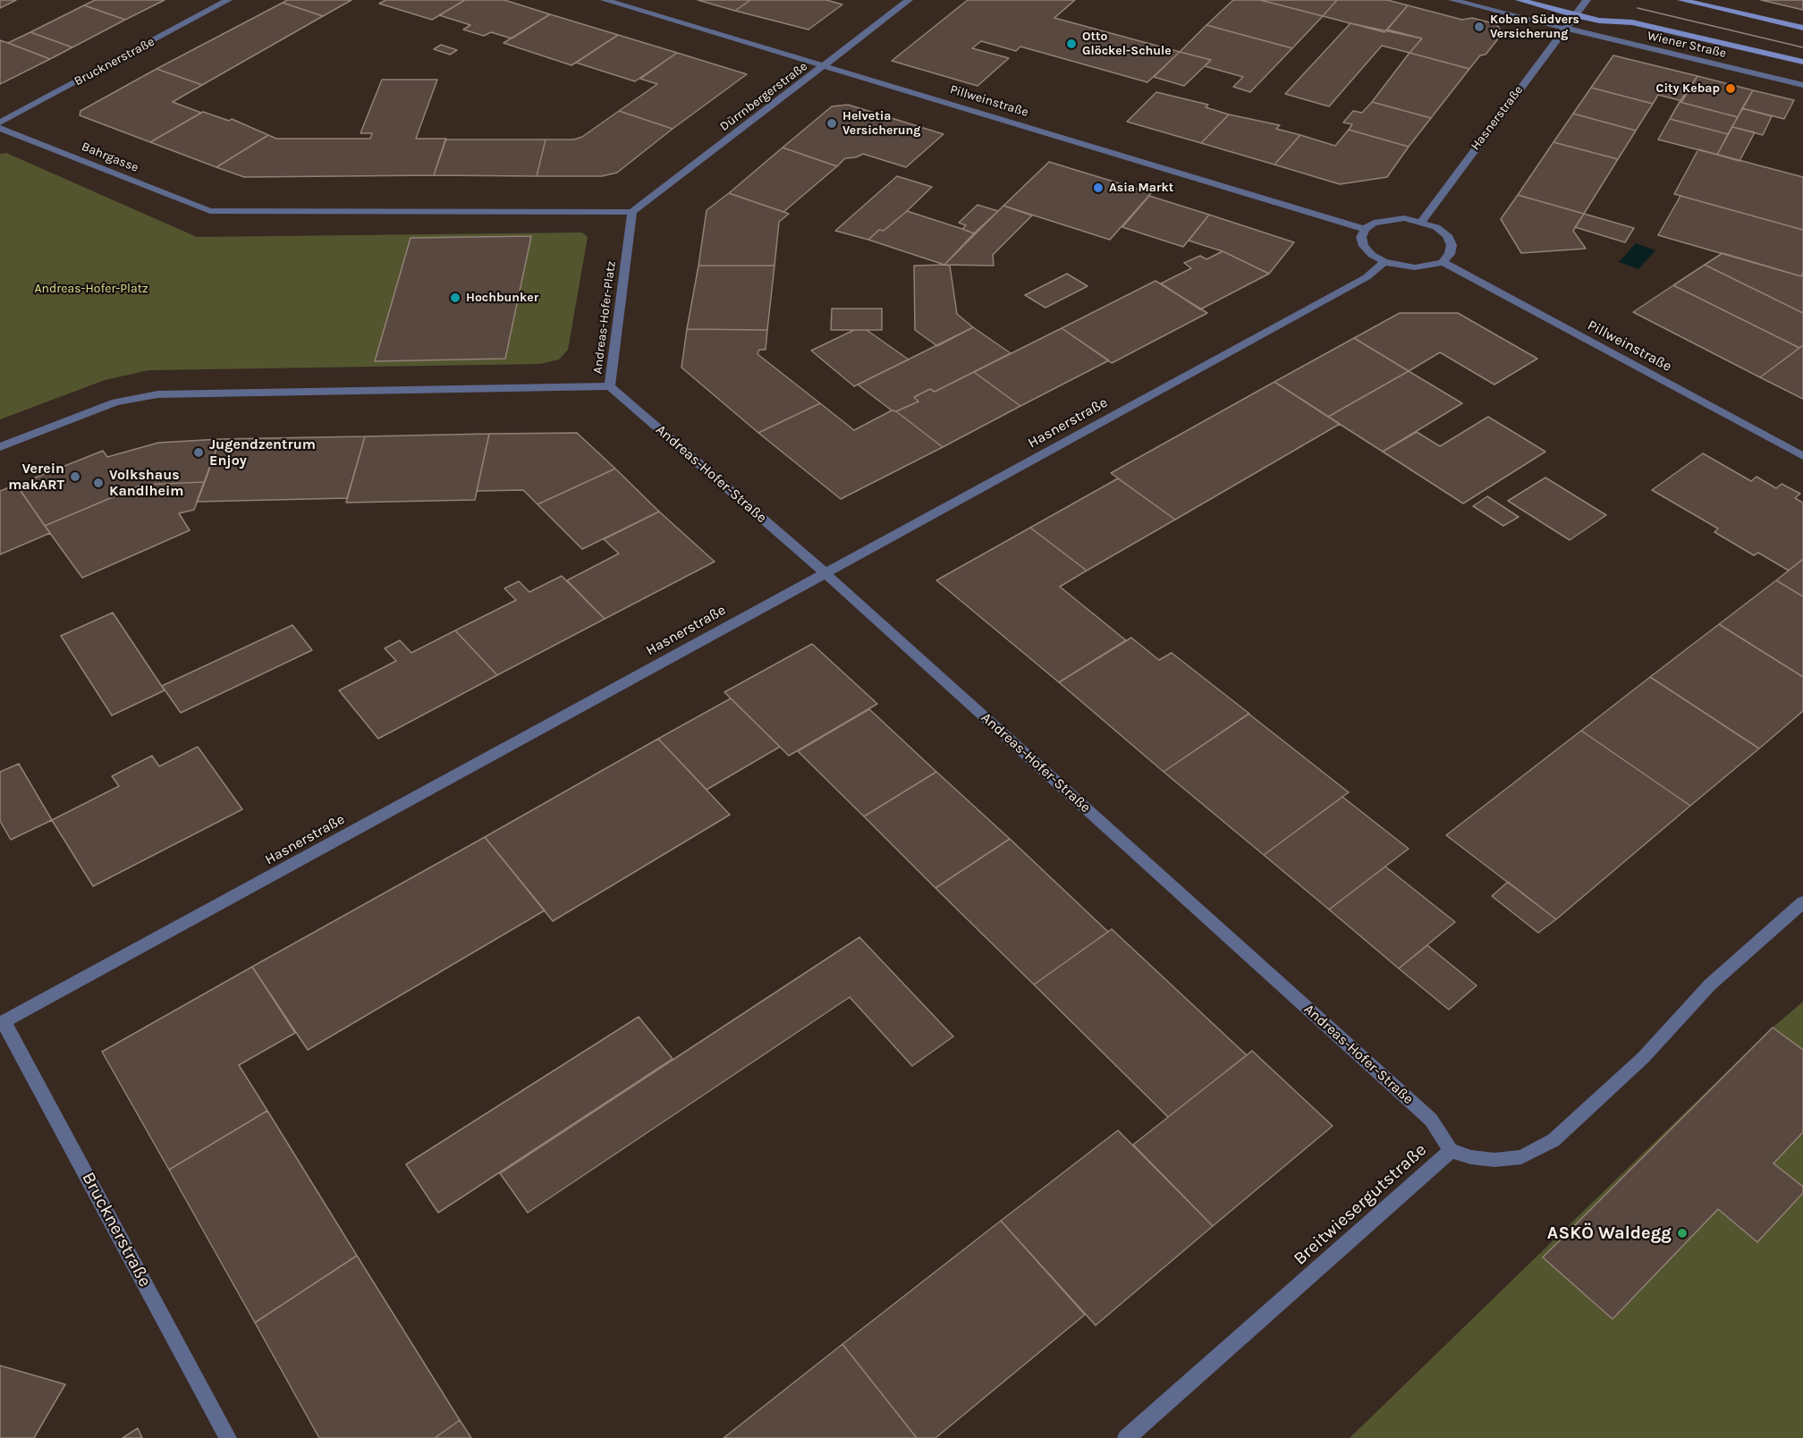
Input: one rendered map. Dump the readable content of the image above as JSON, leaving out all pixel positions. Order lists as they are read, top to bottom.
{
  "streets": {
    "main road": ["Wiener Straße"],
    "street": [
      "Brucknerstraße",
      "Dürrnbergerstraße",
      "Pillweinstraße",
      "Hasnerstraße",
      "Bahrgasse",
      "Andreas-Hofer-Platz",
      "Andreas-Hofer-Straße",
      "Breitwiesergutstraße"
    ]
  },
  "crossings": [
    ["Wiener Straße", "Hasnerstraße"],
    ["Brucknerstraße", "Hasnerstraße"],
    ["Dürrnbergerstraße", "Pillweinstraße"],
    ["Dürrnbergerstraße", "Bahrgasse"],
    ["Dürrnbergerstraße", "Andreas-Hofer-Platz"],
    ["Hasnerstraße", "Andreas-Hofer-Straße"],
    ["Bahrgasse", "Andreas-Hofer-Platz"],
    ["Andreas-Hofer-Platz", "Andreas-Hofer-Straße"],
    ["Andreas-Hofer-Straße", "Breitwiesergutstraße"]
  ],
  "parks": ["Andreas-Hofer-Platz"],
  "places": [
    "Koban Südvers Versicherung",
    "Otto Glöckel-Schule",
    "City Kebap",
    "Helvetia Versicherung",
    "Asia Markt",
    "Hochbunker",
    "Jugendzentrum Enjoy",
    "Verein makART",
    "Volkshaus Kandlheim",
    "ASKÖ Waldegg"
  ]
}
